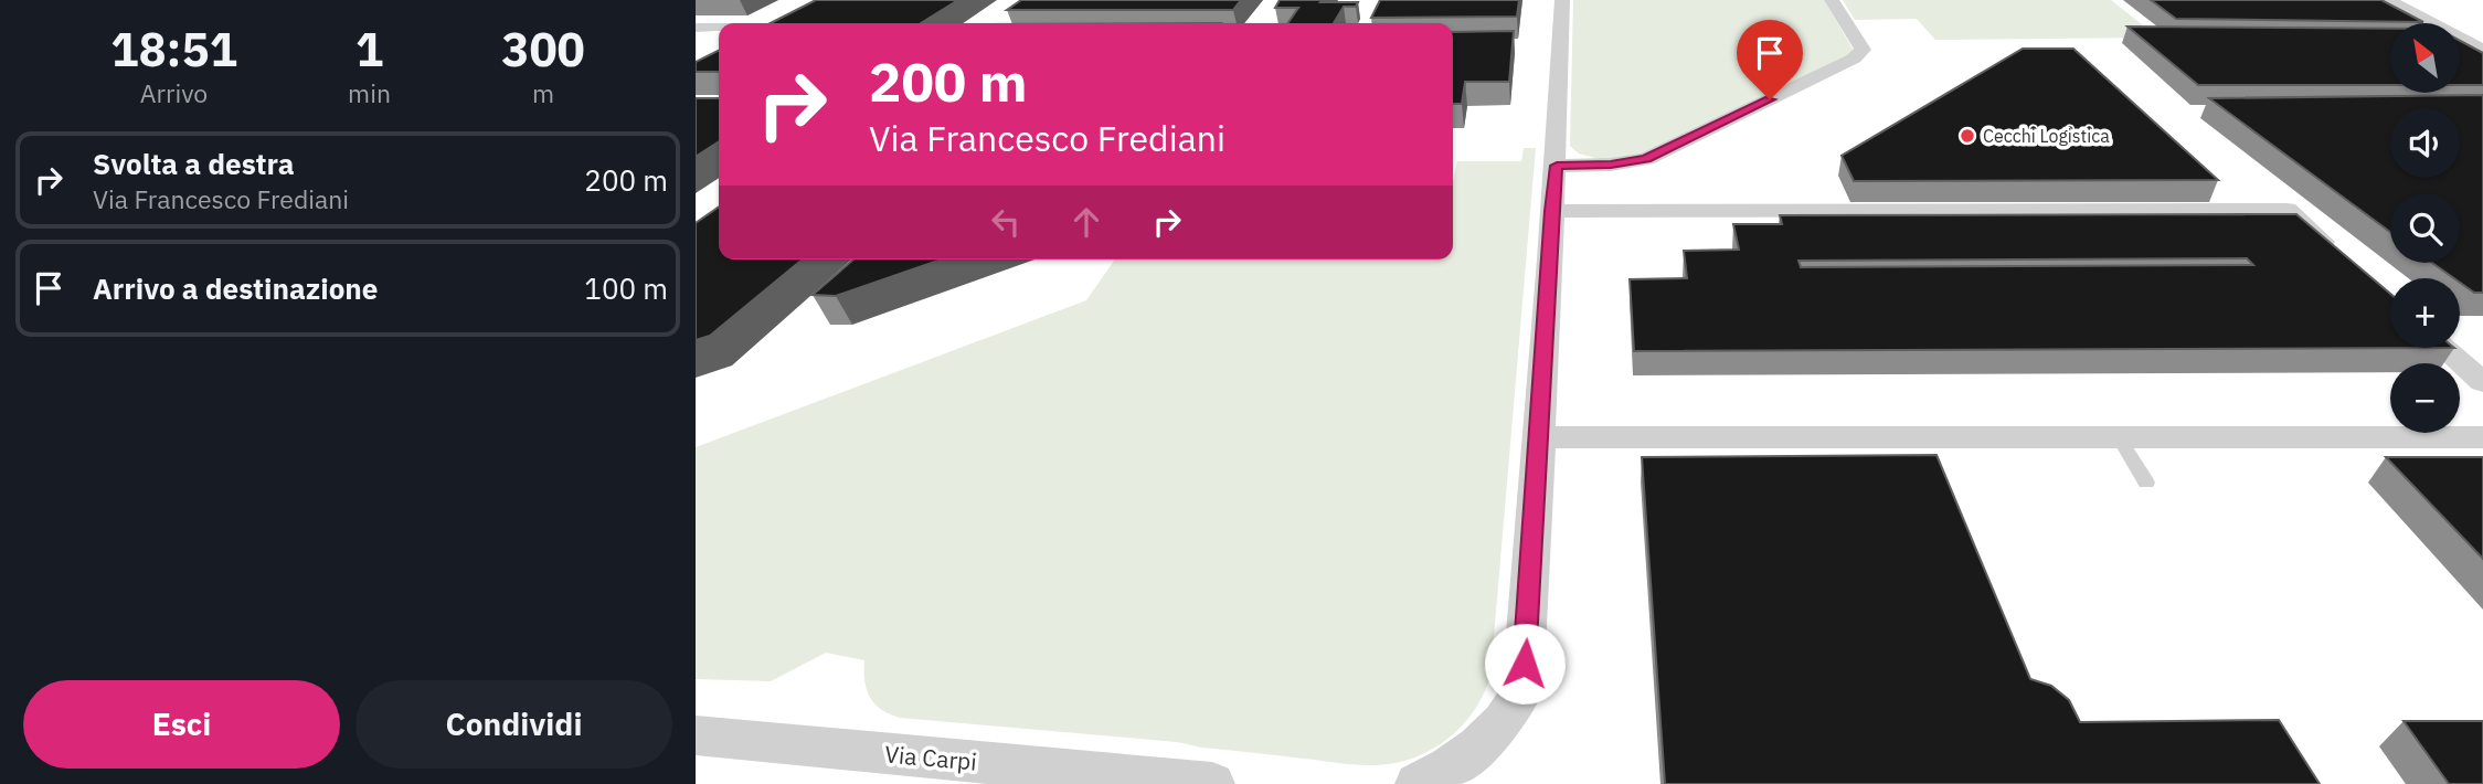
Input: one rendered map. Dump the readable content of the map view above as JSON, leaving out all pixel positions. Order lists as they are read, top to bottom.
{
  "streets": {
    "street": ["Via Carpi"]
  },
  "places": ["Cecchi Logistica"],
  "north": "top left",
  "page": {
    "eta": [
      "18:51",
      "Arrivo",
      "1",
      "min",
      "300",
      "m"
    ],
    "map_buttons": ["+", "−"],
    "turn": ["200 m", "Via Francesco Frediani"],
    "list": [
      {
        "name": "Svolta a destra",
        "note": "Via Francesco Frediani",
        "value": "200 m"
      },
      {
        "name": "Arrivo a destinazione",
        "value": "100 m"
      }
    ],
    "buttons": ["Esci", "Condividi"]
  }
}
